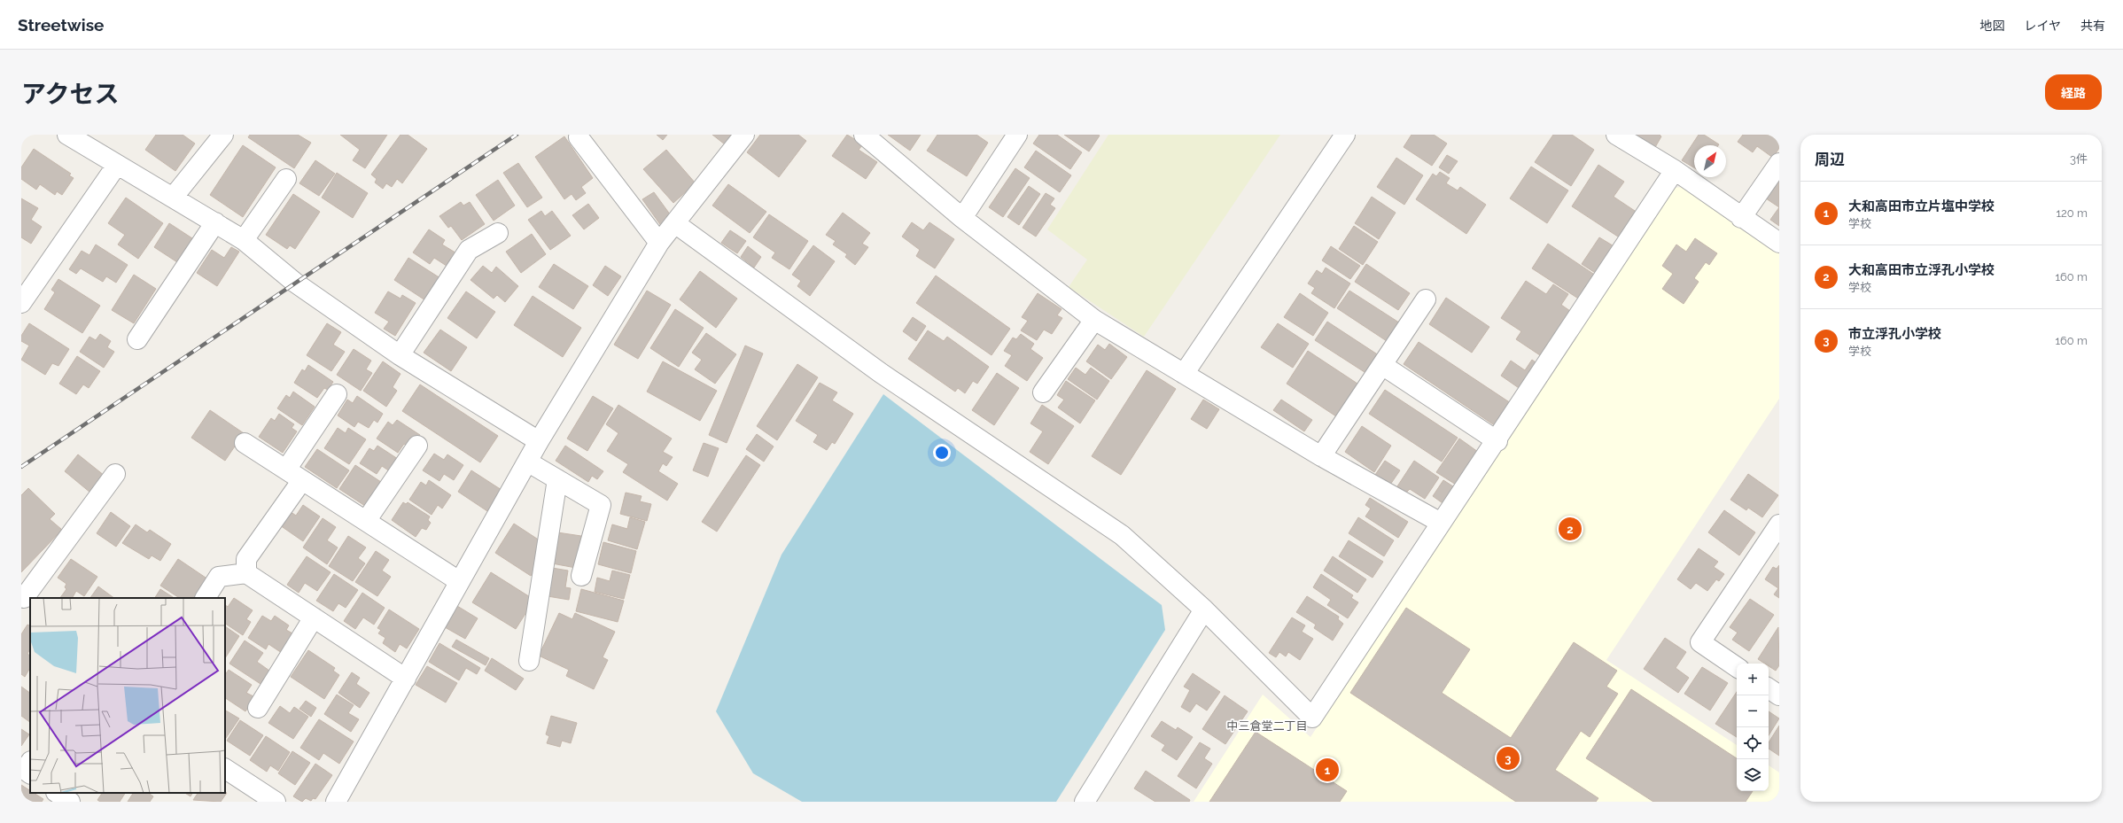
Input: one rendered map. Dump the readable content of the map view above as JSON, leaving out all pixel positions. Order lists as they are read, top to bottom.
{
  "districts": ["中三倉堂二丁目"],
  "north": "top right",
  "page": {
    "header": "Streetwise",
    "nav": ["地図", "レイヤ", "共有"],
    "title": "アクセス",
    "buttons": "経路",
    "heading": ["周辺", "3件"],
    "list": [
      {
        "mark": "1",
        "name": "大和高田市立片塩中学校",
        "note": "学校",
        "value": "120 m"
      },
      {
        "mark": "2",
        "name": "大和高田市立浮孔小学校",
        "note": "学校",
        "value": "160 m"
      },
      {
        "mark": "3",
        "name": "市立浮孔小学校",
        "note": "学校",
        "value": "160 m"
      }
    ],
    "pins": ["2", "3", "1"],
    "map_buttons": ["+", "−"]
  }
}
